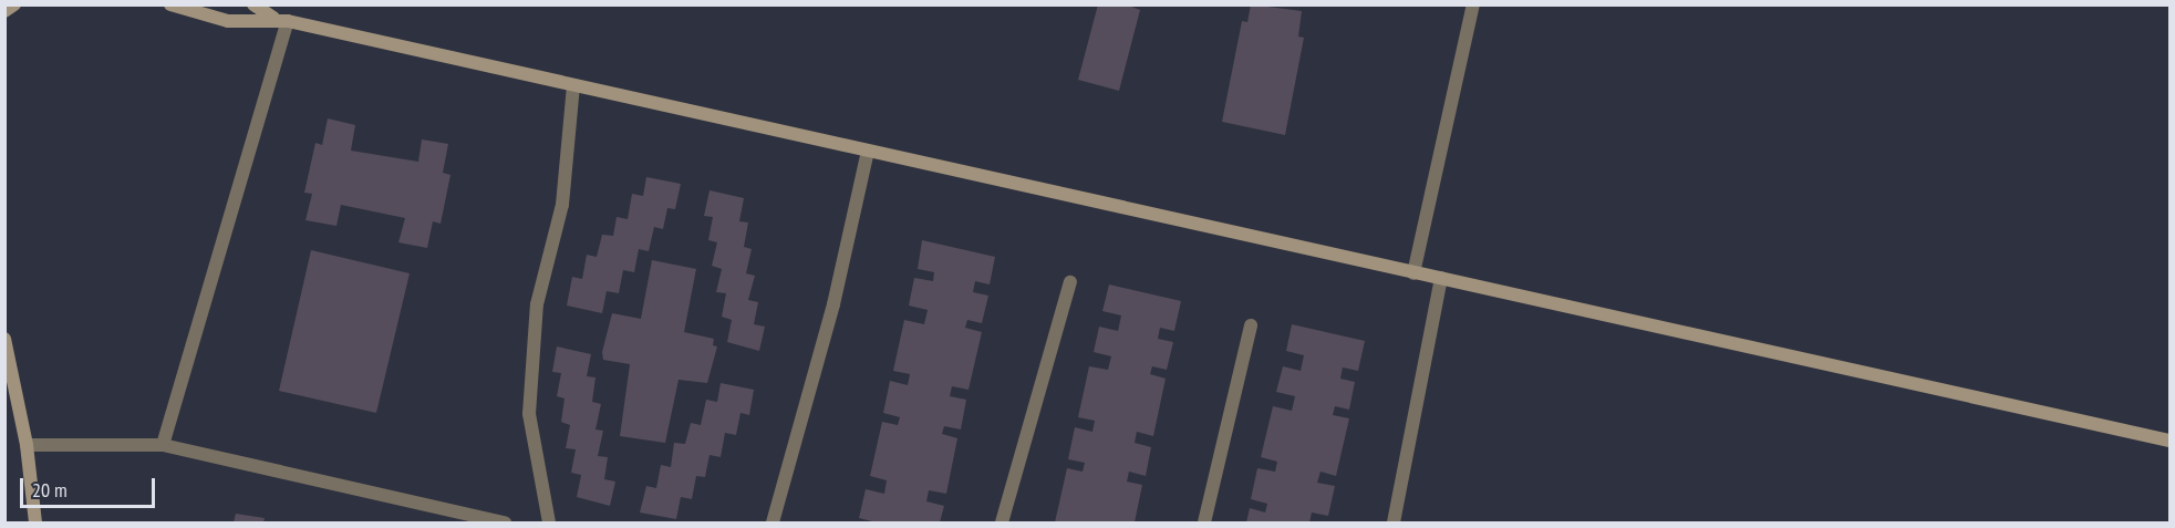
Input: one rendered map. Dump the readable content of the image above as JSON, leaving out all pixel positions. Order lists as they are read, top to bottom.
{
  "scale_bar": "20 m"
}
